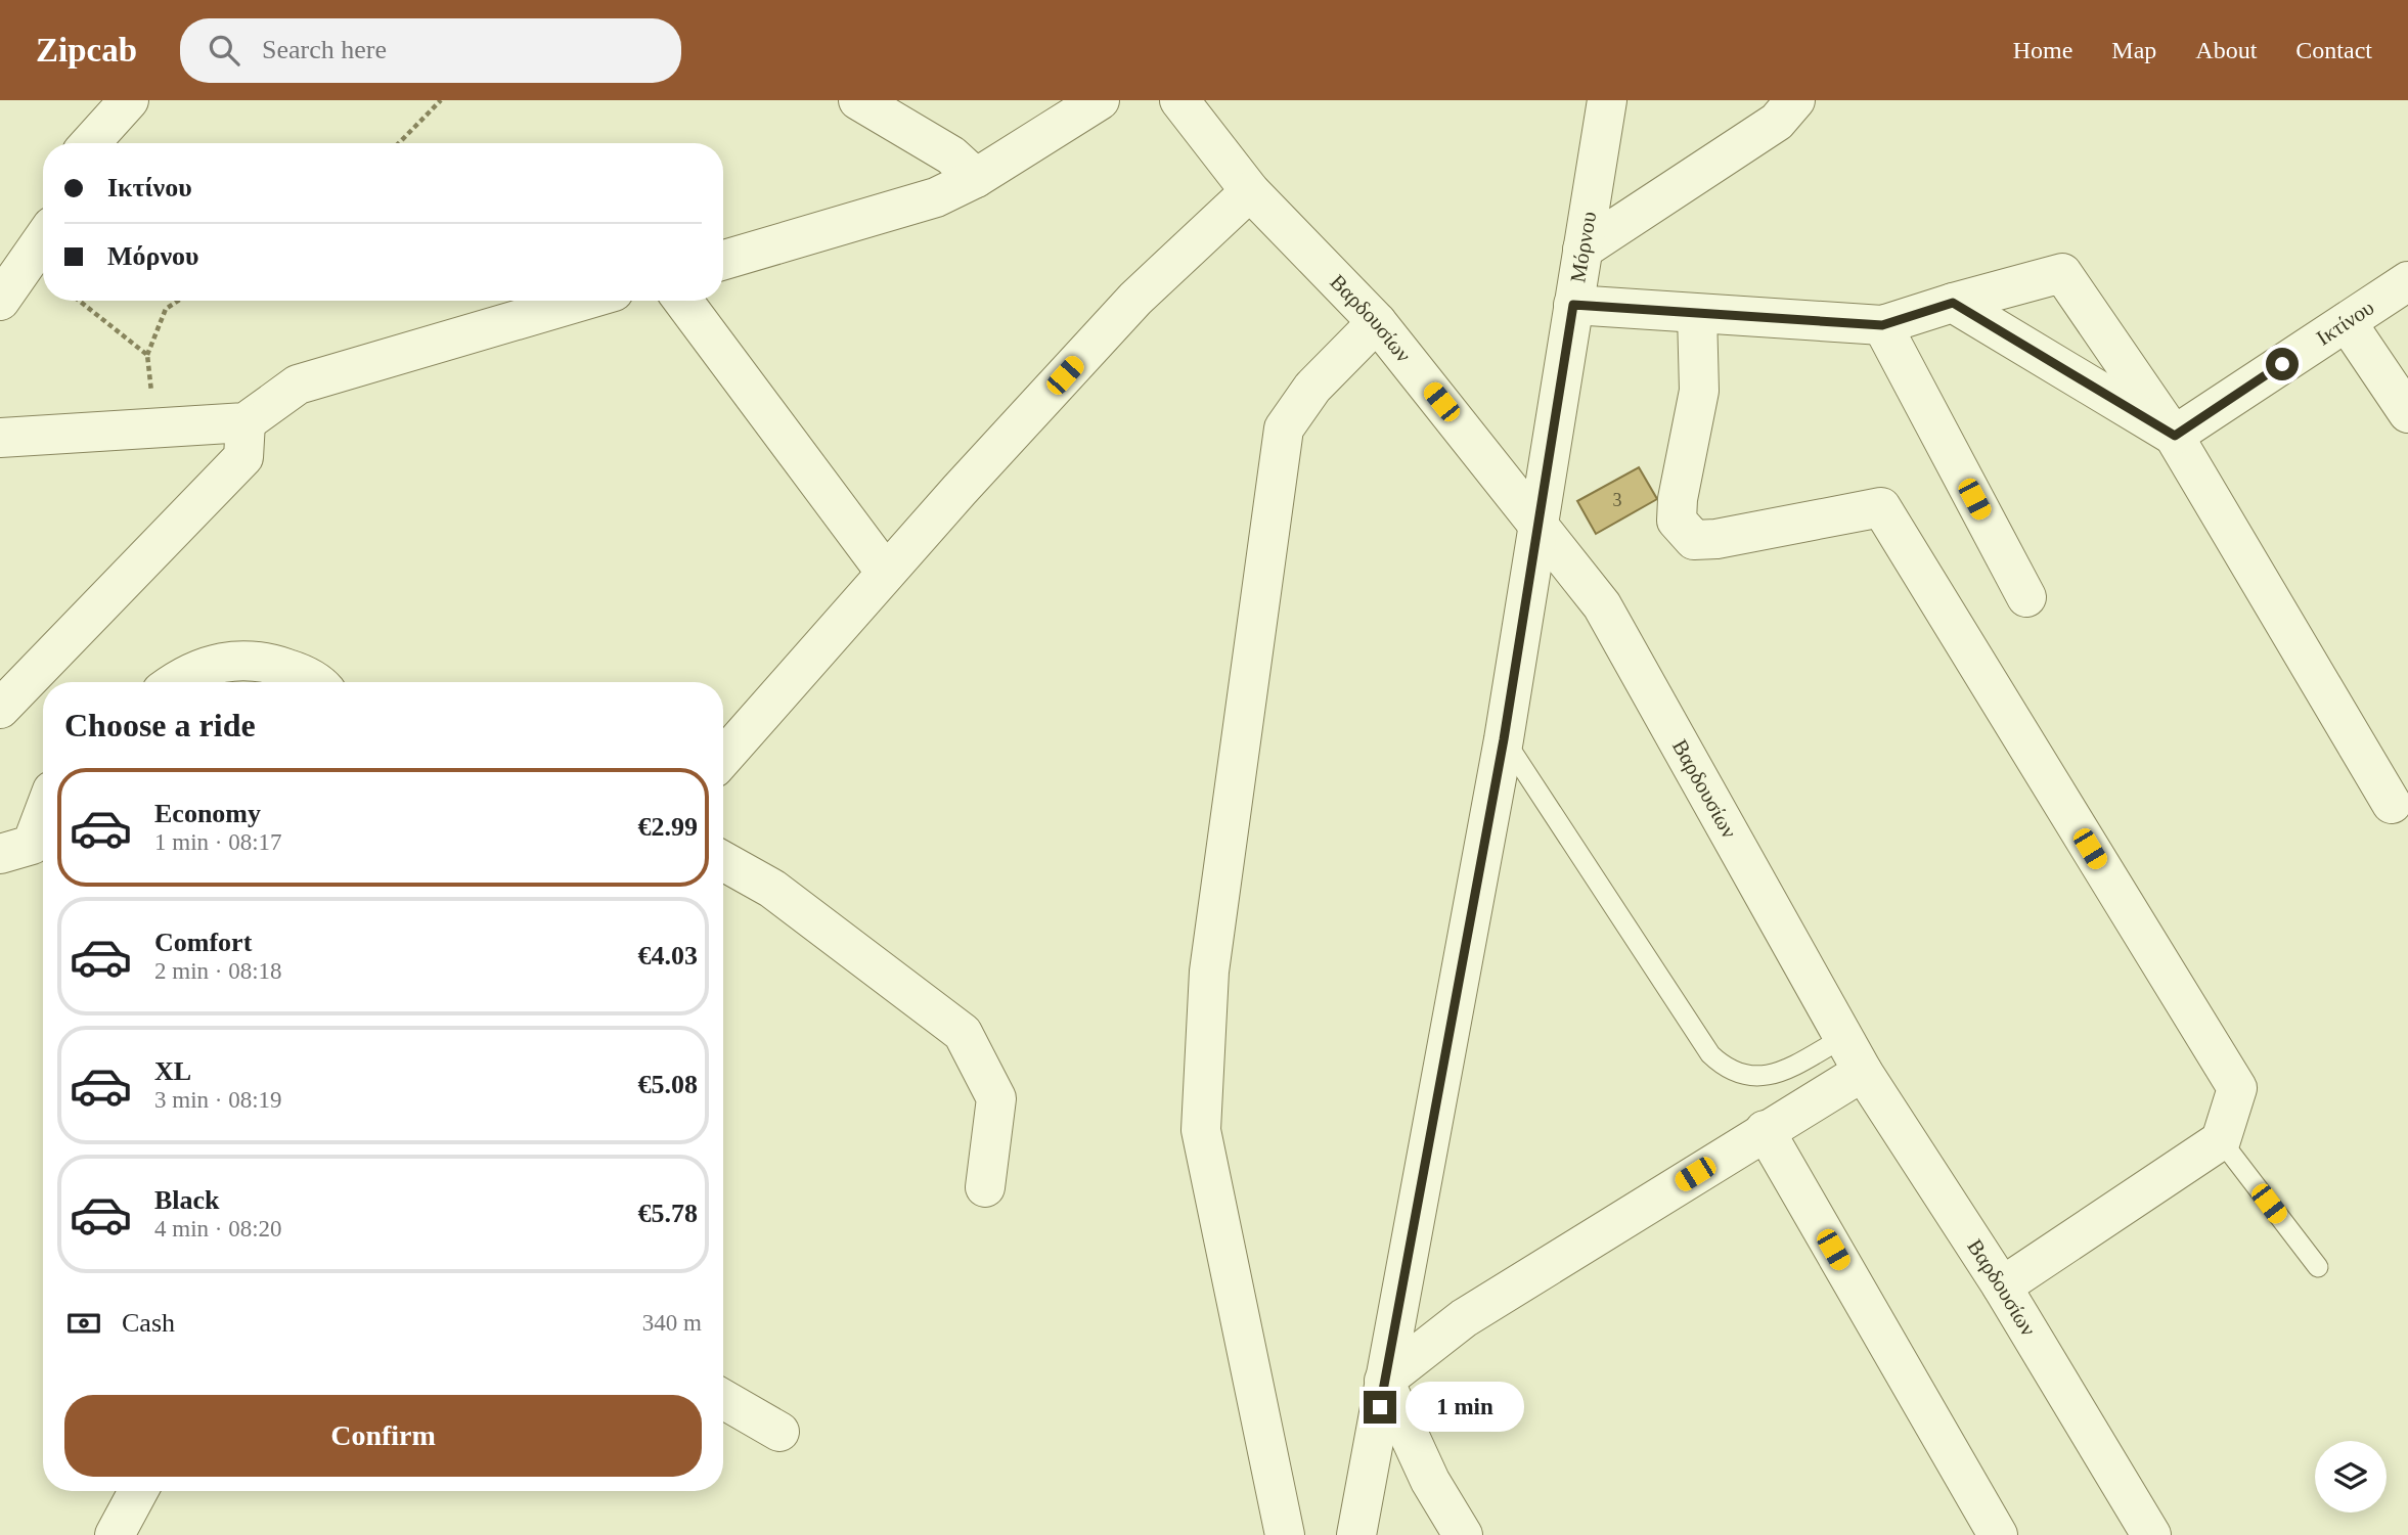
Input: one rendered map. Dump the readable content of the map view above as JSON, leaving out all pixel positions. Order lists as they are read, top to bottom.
{
  "streets": {
    "street": ["Μόρνου", "Βαρδουσίων", "Ικτίνου"]
  },
  "crossings": [
    ["Μόρνου", "Βαρδουσίων"]
  ],
  "house_numbers": ["3"],
  "page": {
    "header": "Zipcab",
    "search": "Search here",
    "nav": [
      "Home",
      "Map",
      "About",
      "Contact"
    ],
    "banner": ["Ικτίνου", "Μόρνου"],
    "heading": "Choose a ride",
    "list": [
      {
        "name": "Economy",
        "note": "1 min · 08:17",
        "value": "€2.99"
      },
      {
        "name": "Comfort",
        "note": "2 min · 08:18",
        "value": "€4.03"
      },
      {
        "name": "XL",
        "note": "3 min · 08:19",
        "value": "€5.08"
      },
      {
        "name": "Black",
        "note": "4 min · 08:20",
        "value": "€5.78"
      }
    ],
    "pay": ["Cash", "340 m"],
    "buttons": "Confirm",
    "bubble": "1 min"
  }
}
